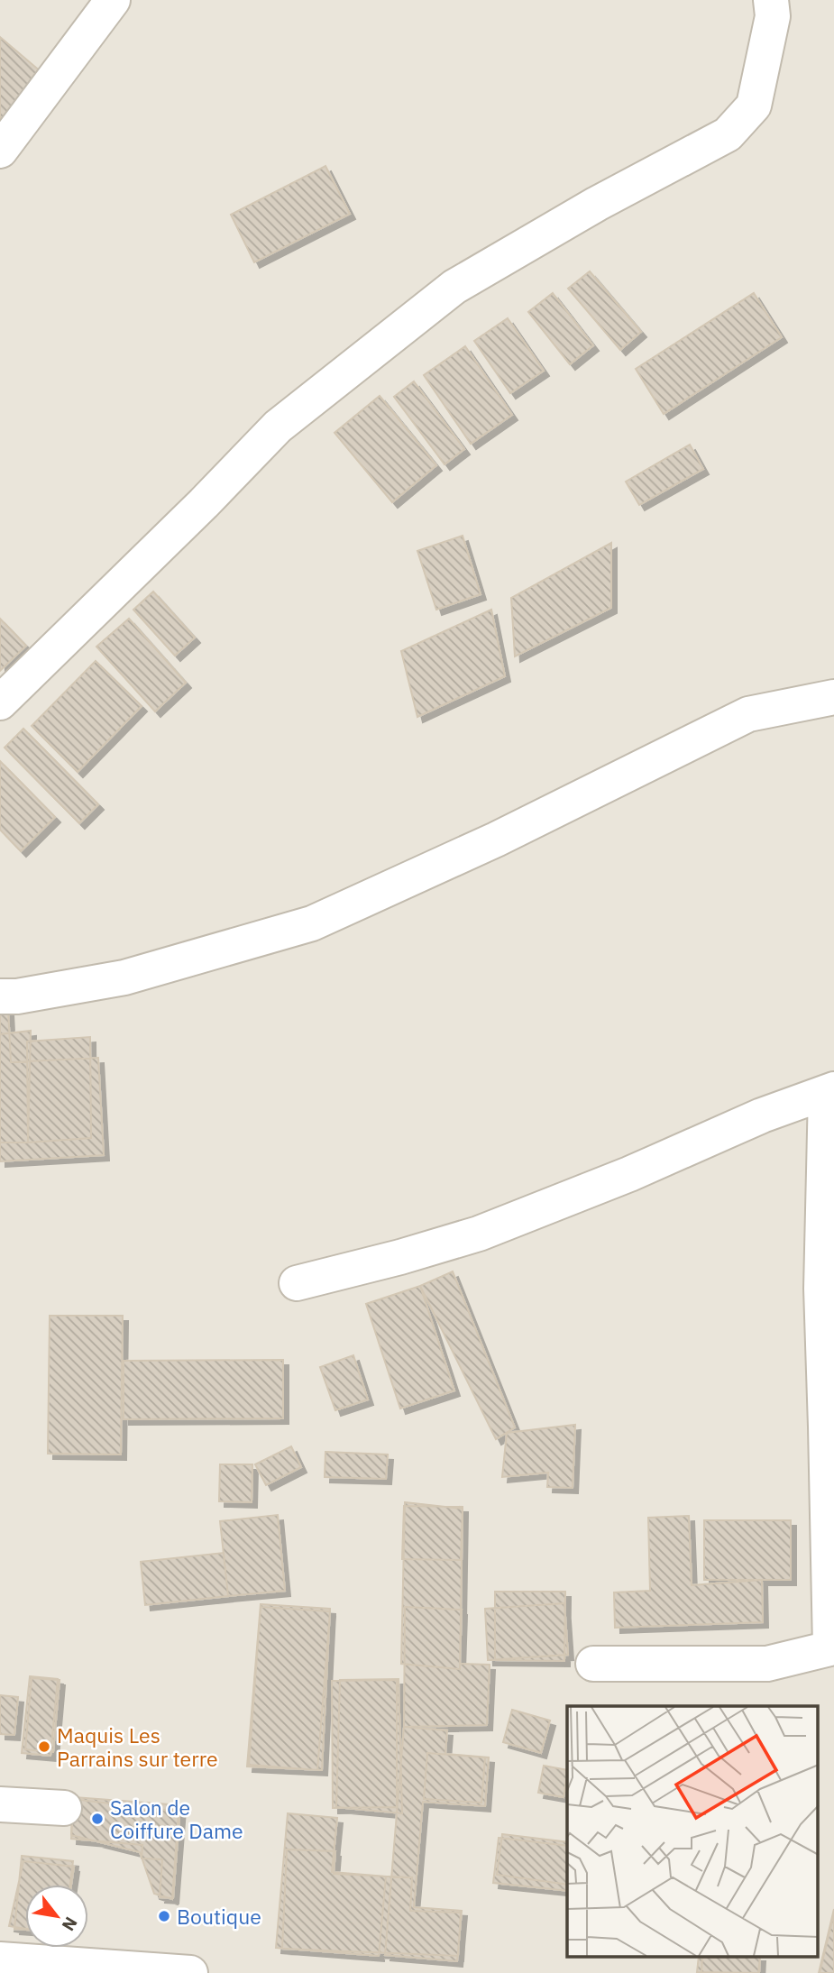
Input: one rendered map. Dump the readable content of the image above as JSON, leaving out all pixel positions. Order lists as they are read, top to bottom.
{
  "places": ["Maquis Les Parrains sur terre", "Salon de Coiffure Dame", "Boutique"],
  "north": "bottom right"
}
